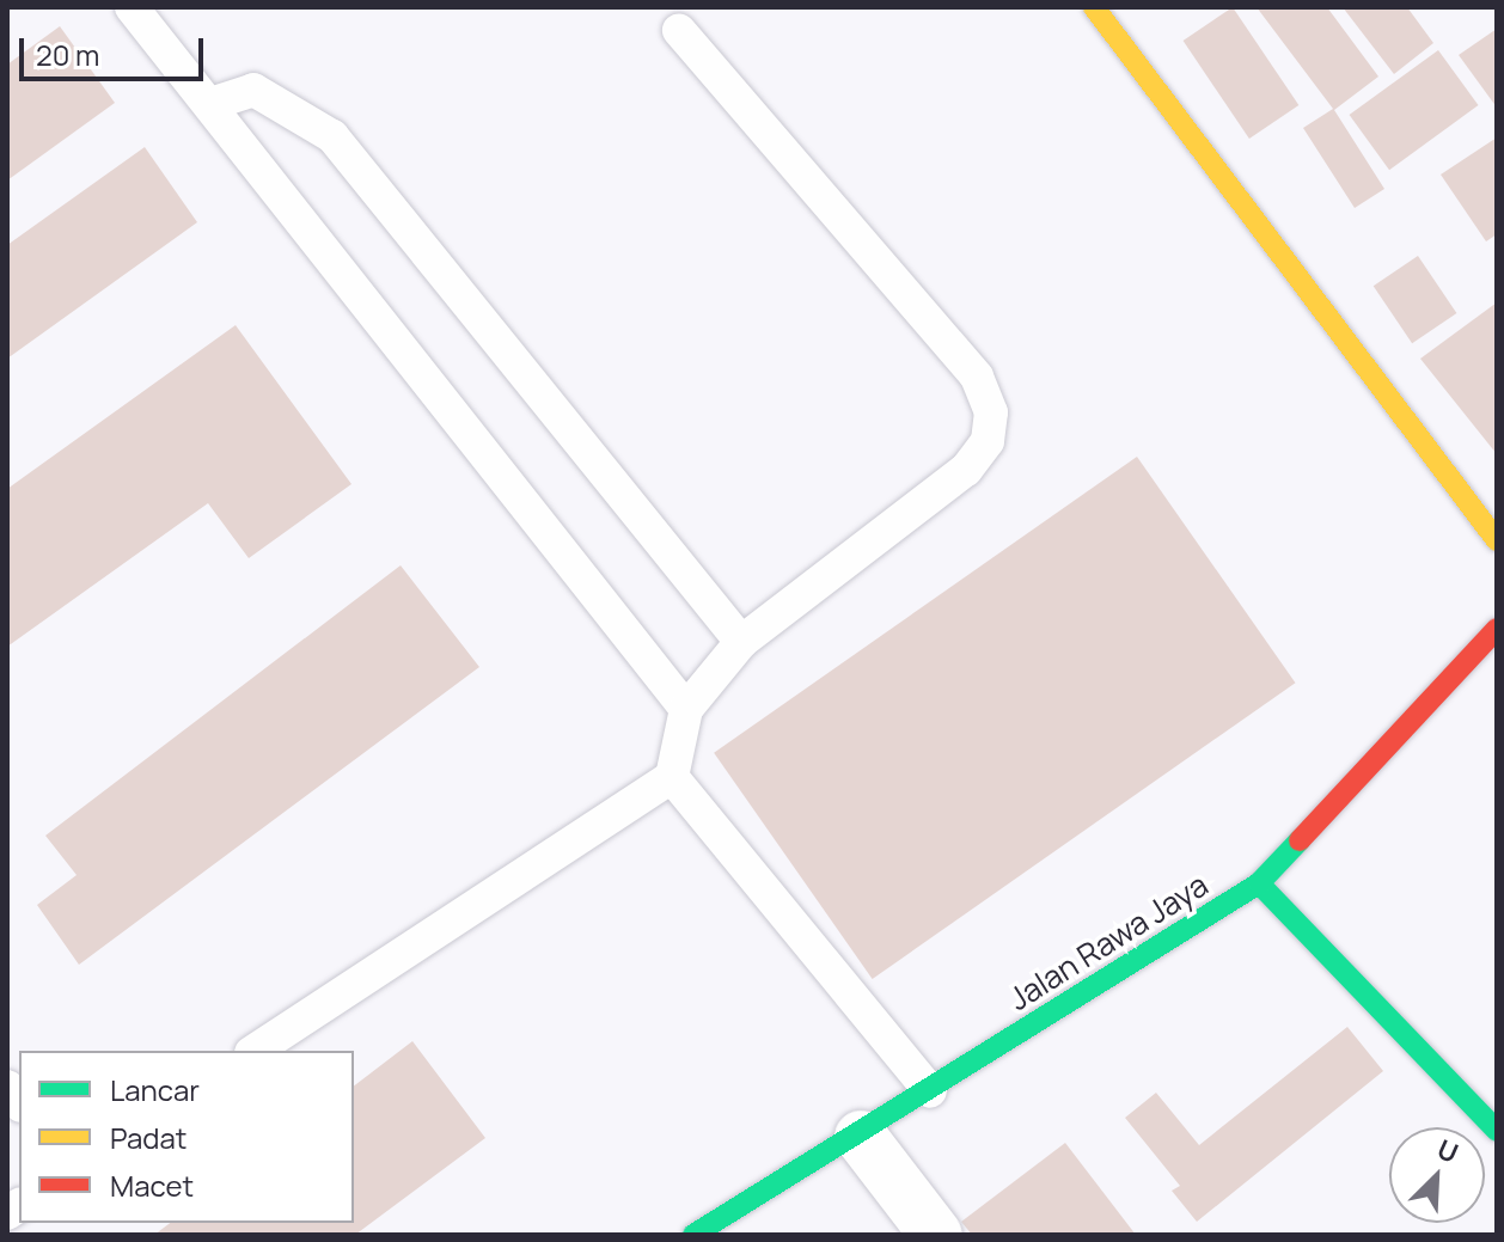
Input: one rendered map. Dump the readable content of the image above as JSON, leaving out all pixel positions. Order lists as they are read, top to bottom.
{
  "streets": {
    "street": ["Jalan Rawa Jaya"]
  },
  "legend": ["Lancar", "Padat", "Macet"],
  "scale_bar": "20 m",
  "north": "top right"
}
